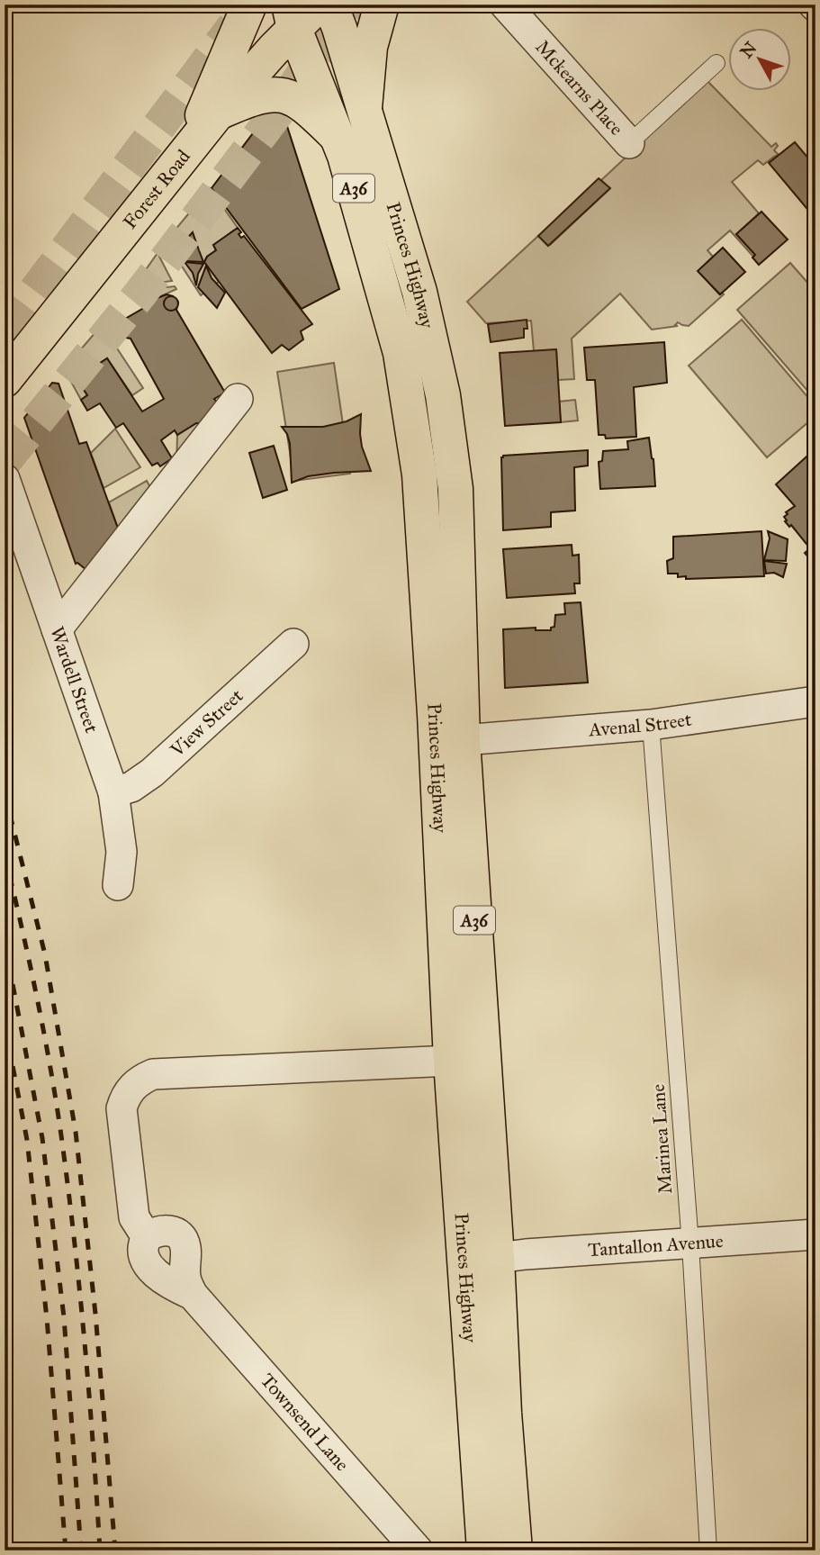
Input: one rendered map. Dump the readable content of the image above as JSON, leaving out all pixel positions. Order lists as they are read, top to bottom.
{
  "streets": {
    "main road": ["A36", "Forest Road", "Princes Highway"],
    "street": [
      "Mckearns Place",
      "Wardell Street",
      "View Street",
      "Avenal Street",
      "Tantallon Avenue",
      "Townsend Lane"
    ],
    "lane": ["Marinea Lane"]
  },
  "crossings": [
    ["Forest Road", "Princes Highway"],
    ["Princes Highway", "Avenal Street"],
    ["Princes Highway", "Tantallon Avenue"],
    ["Wardell Street", "View Street"],
    ["Avenal Street", "Marinea Lane"],
    ["Marinea Lane", "Tantallon Avenue"]
  ],
  "north": "top left"
}
